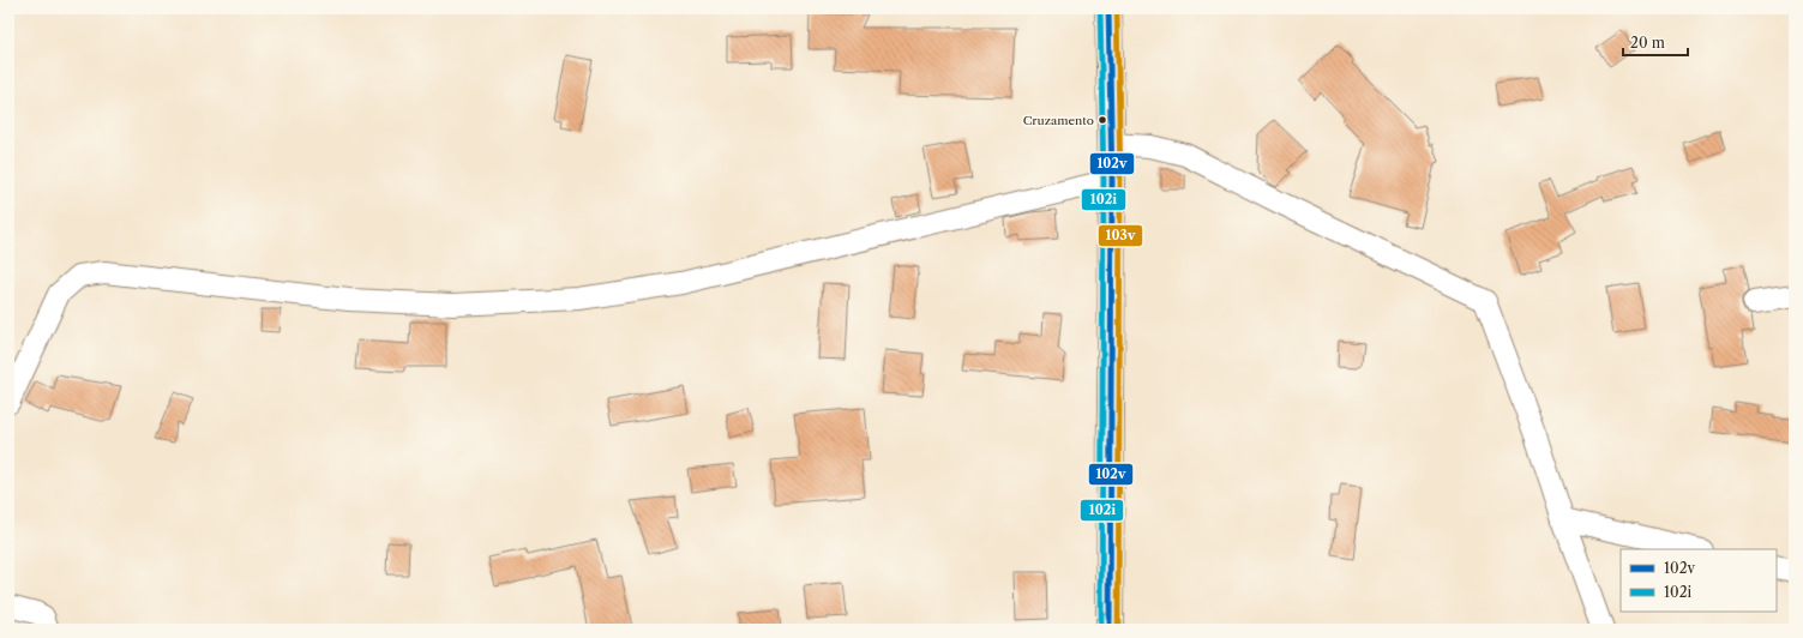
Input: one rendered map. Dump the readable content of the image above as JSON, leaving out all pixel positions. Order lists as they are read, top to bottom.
{
  "places": ["Cruzamento"],
  "lines": ["transit line 102v", "transit line 102i", "transit line 103v"],
  "legend": ["102v", "102i"],
  "scale_bar": "20 m"
}
